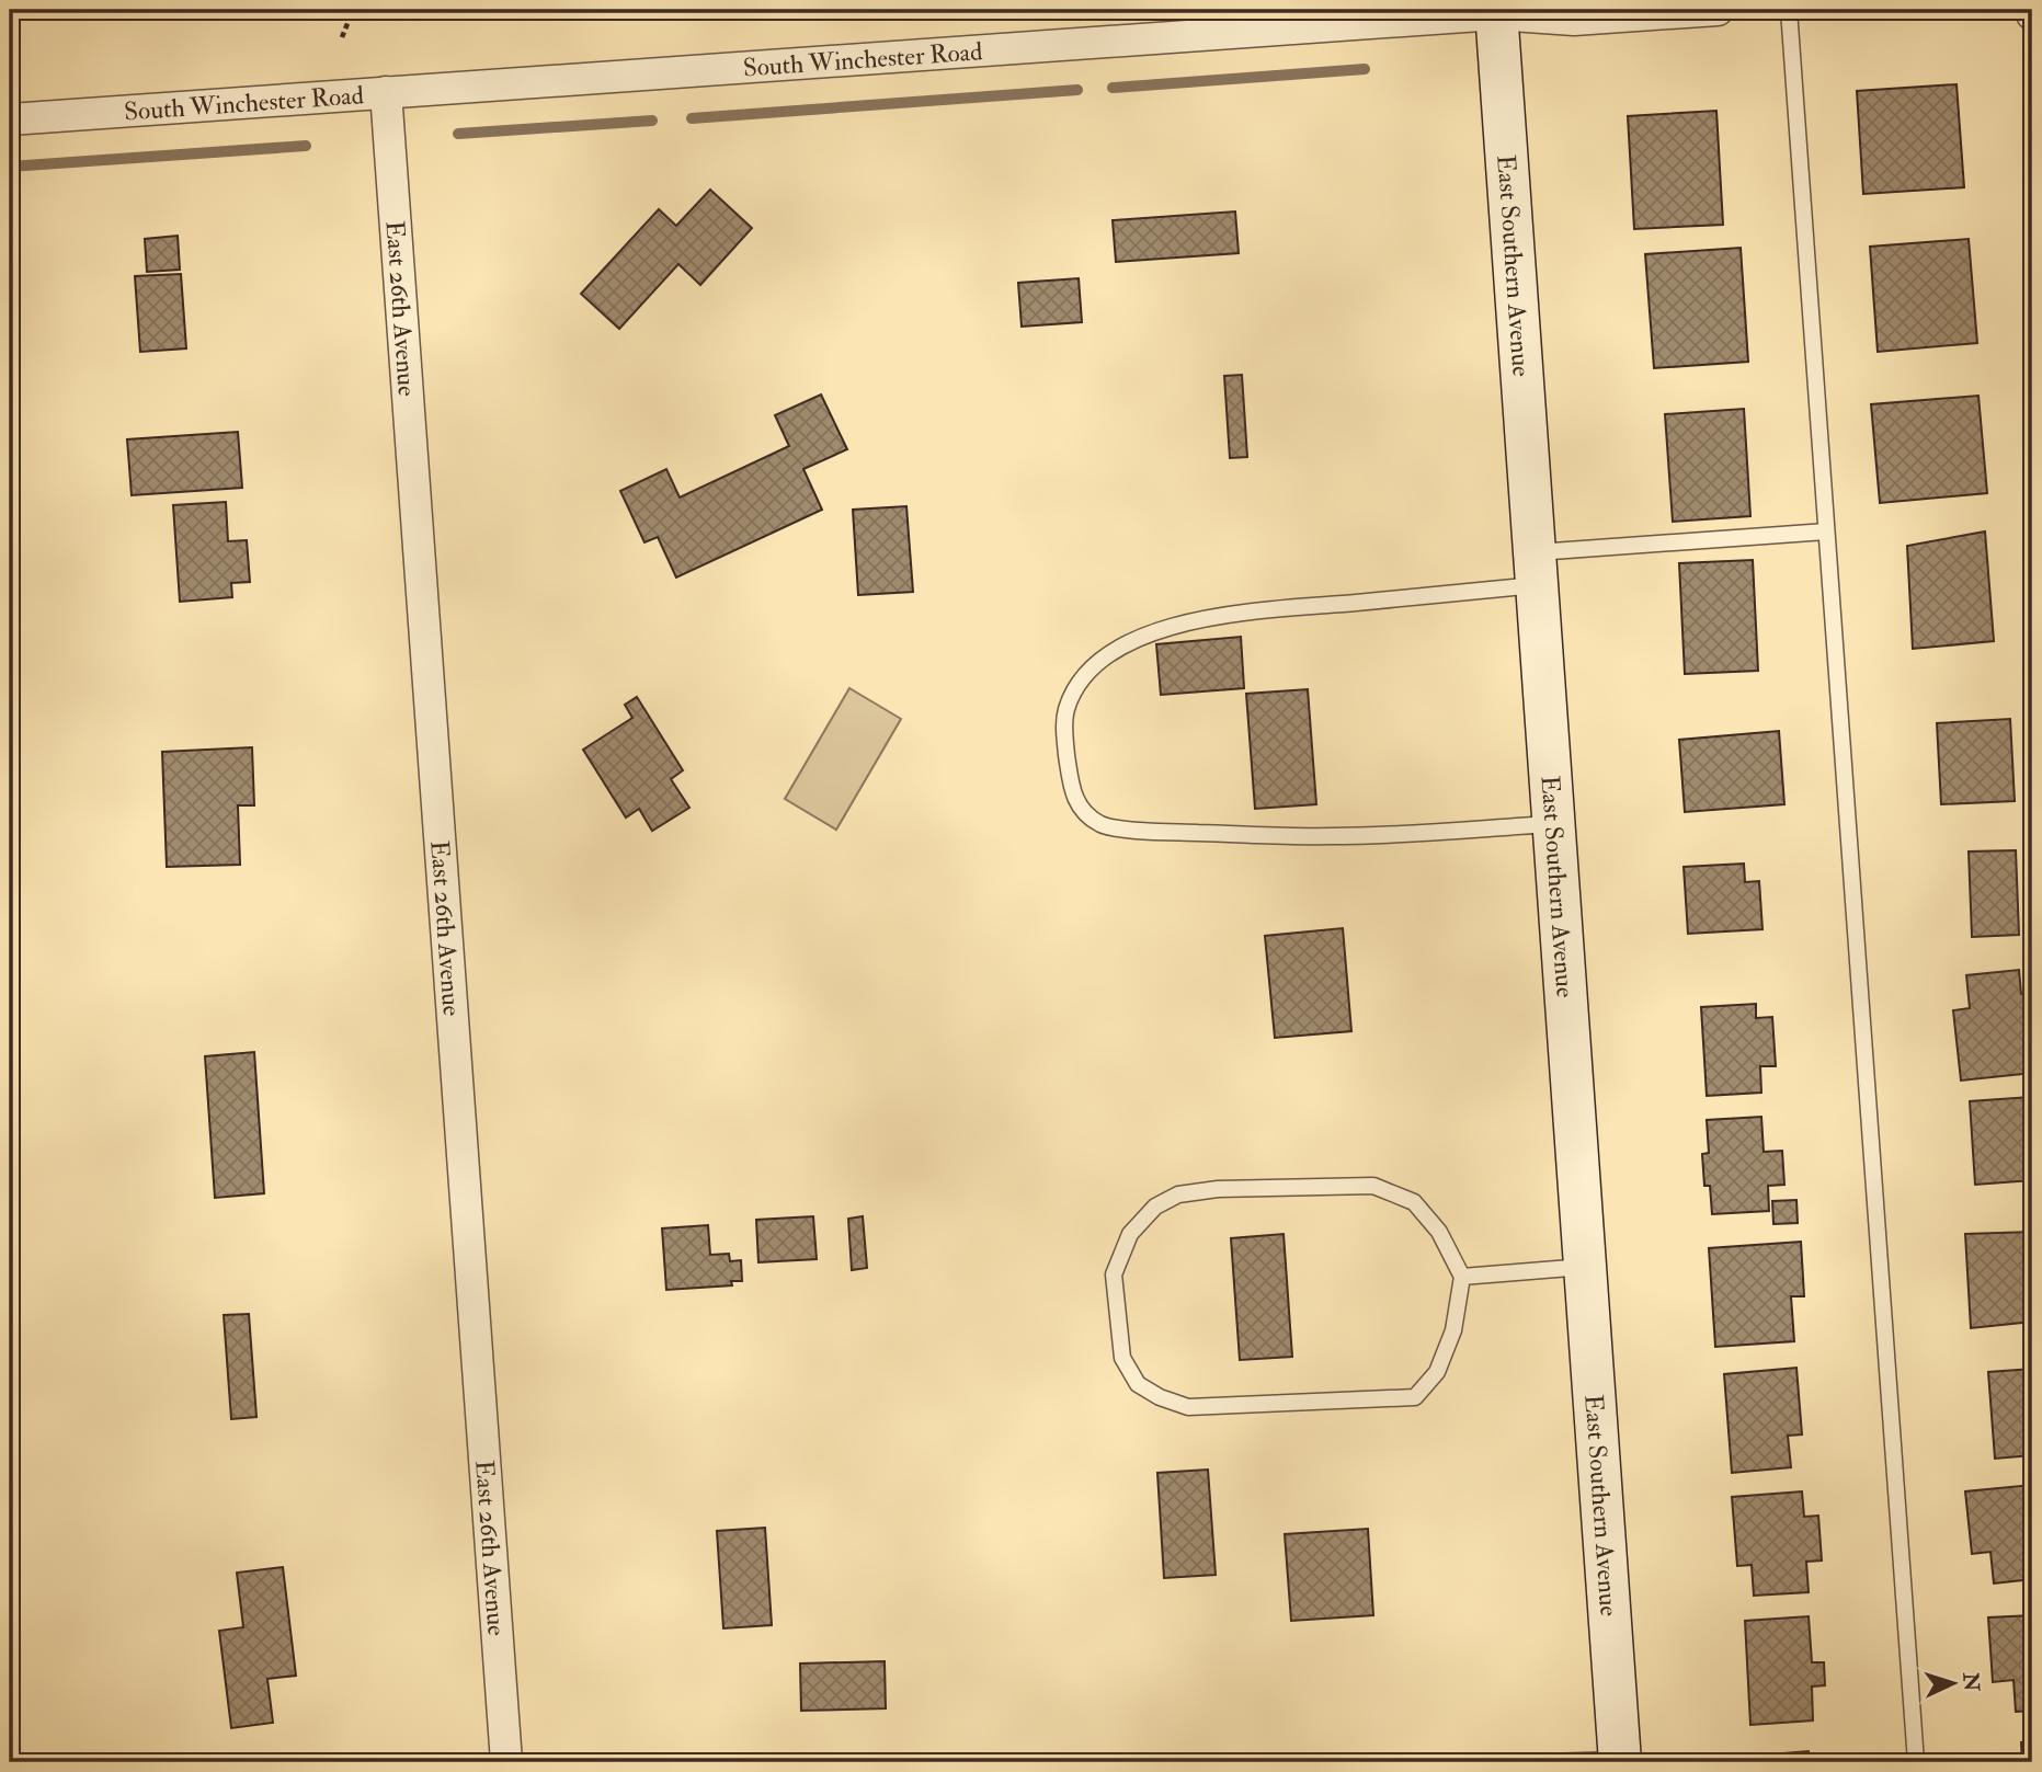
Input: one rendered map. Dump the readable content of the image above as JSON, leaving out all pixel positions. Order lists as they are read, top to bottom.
{
  "streets": {
    "main road": ["East Southern Avenue"],
    "street": ["South Winchester Road", "East 26th Avenue"]
  },
  "crossings": [
    ["South Winchester Road", "East Southern Avenue"],
    ["South Winchester Road", "East 26th Avenue"]
  ],
  "north": "right"
}
